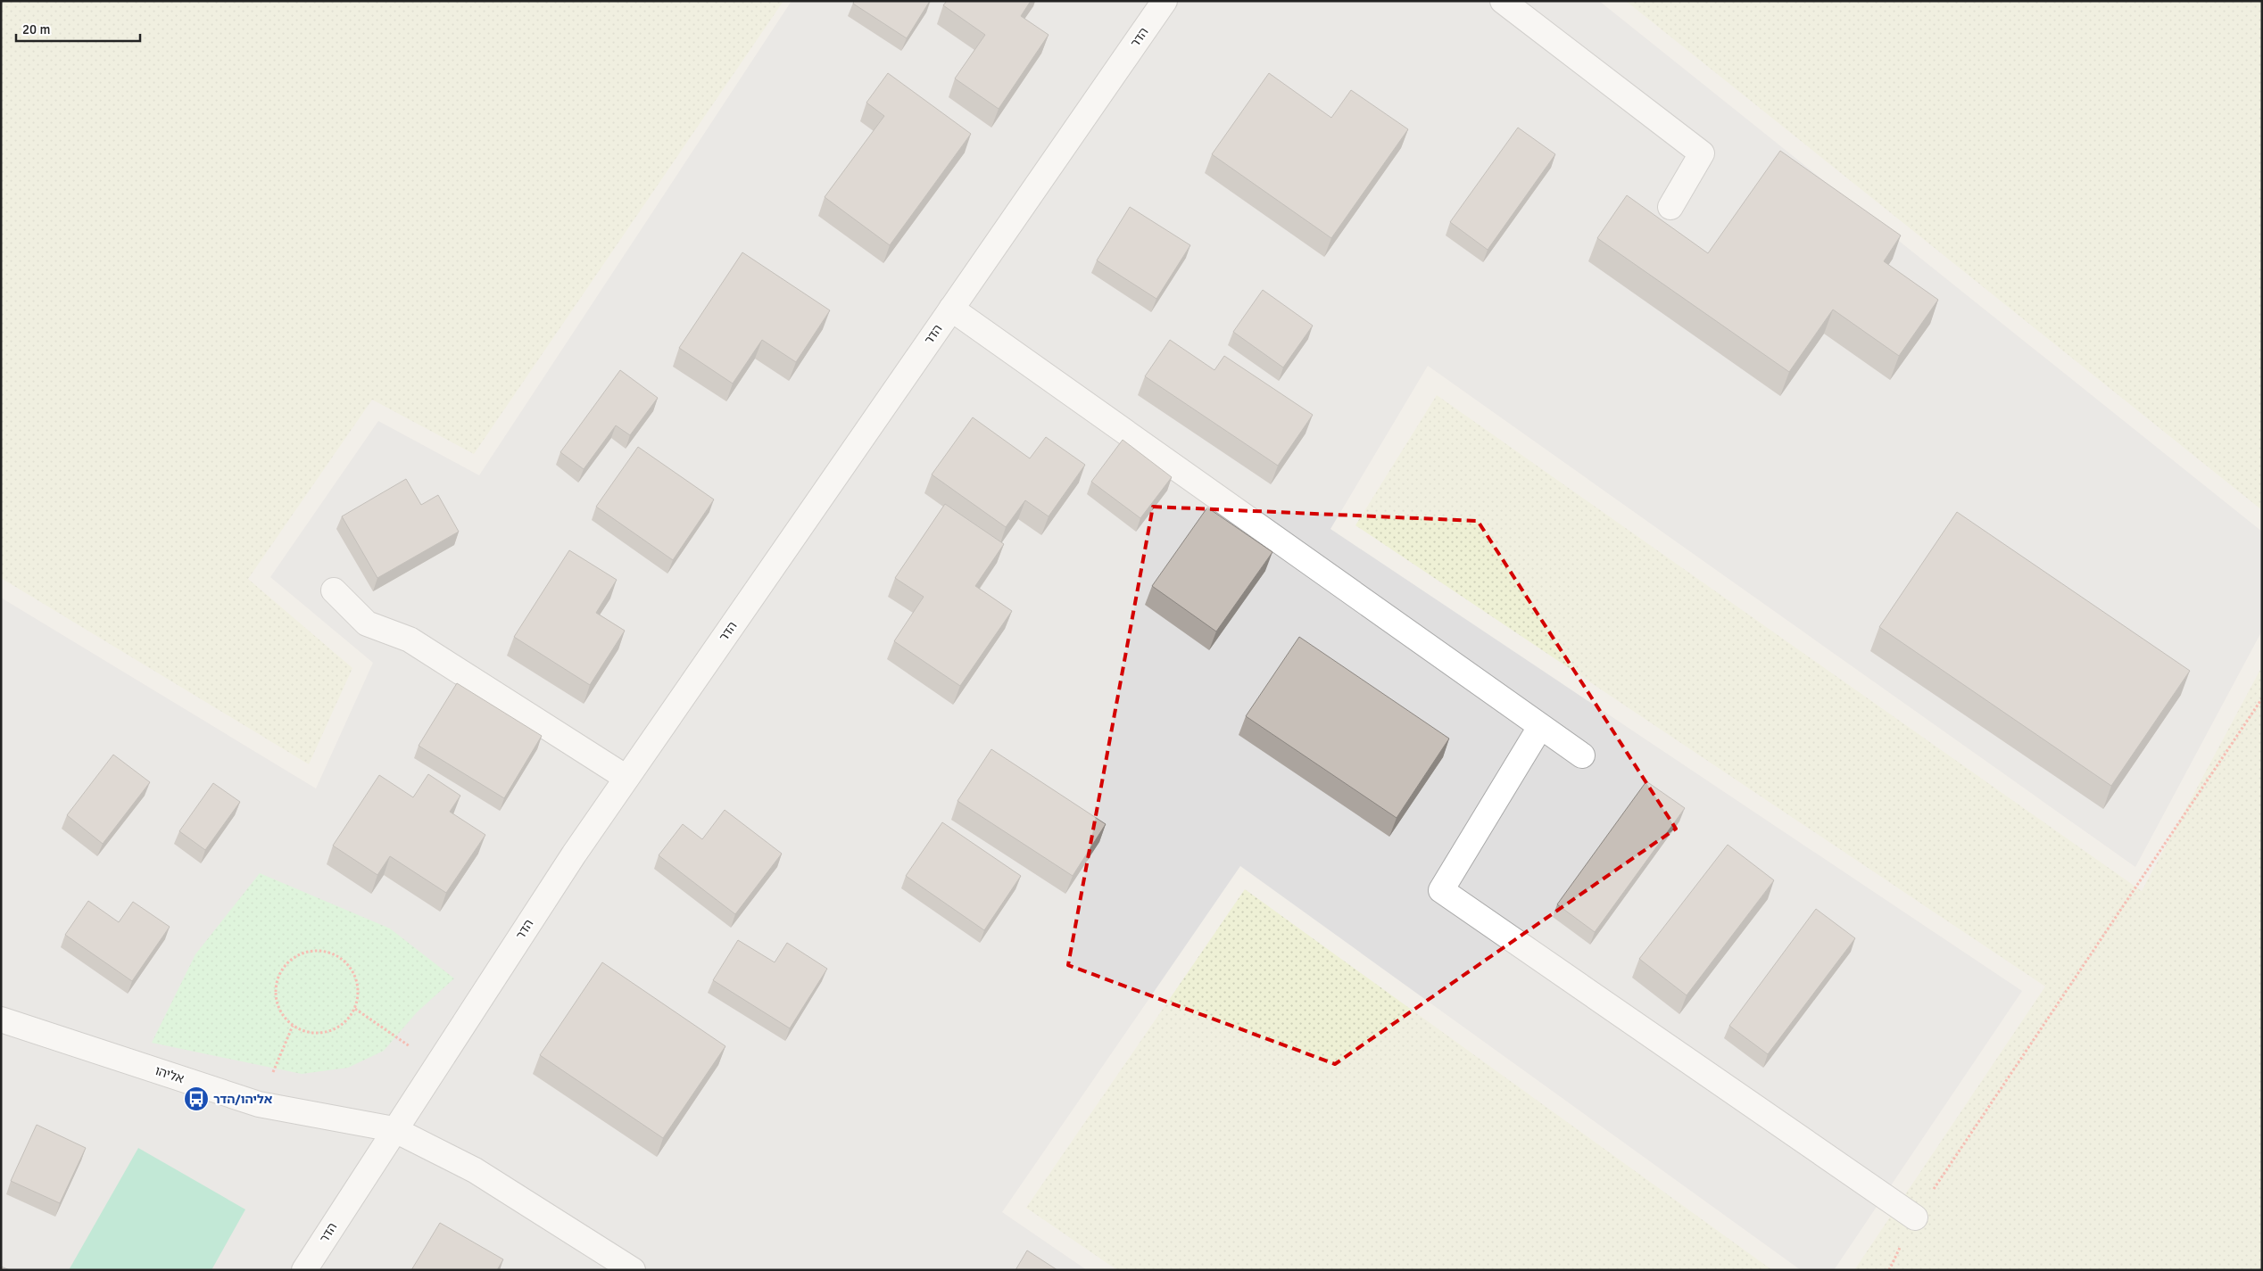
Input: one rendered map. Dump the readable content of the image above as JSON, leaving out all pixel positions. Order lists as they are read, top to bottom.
{
  "streets": {
    "street": ["הדר", "אליהו"]
  },
  "crossings": [
    ["הדר", "אליהו"]
  ],
  "places": {
    "bus stop": ["אליהו/הדר"]
  },
  "scale_bar": "20 m"
}
